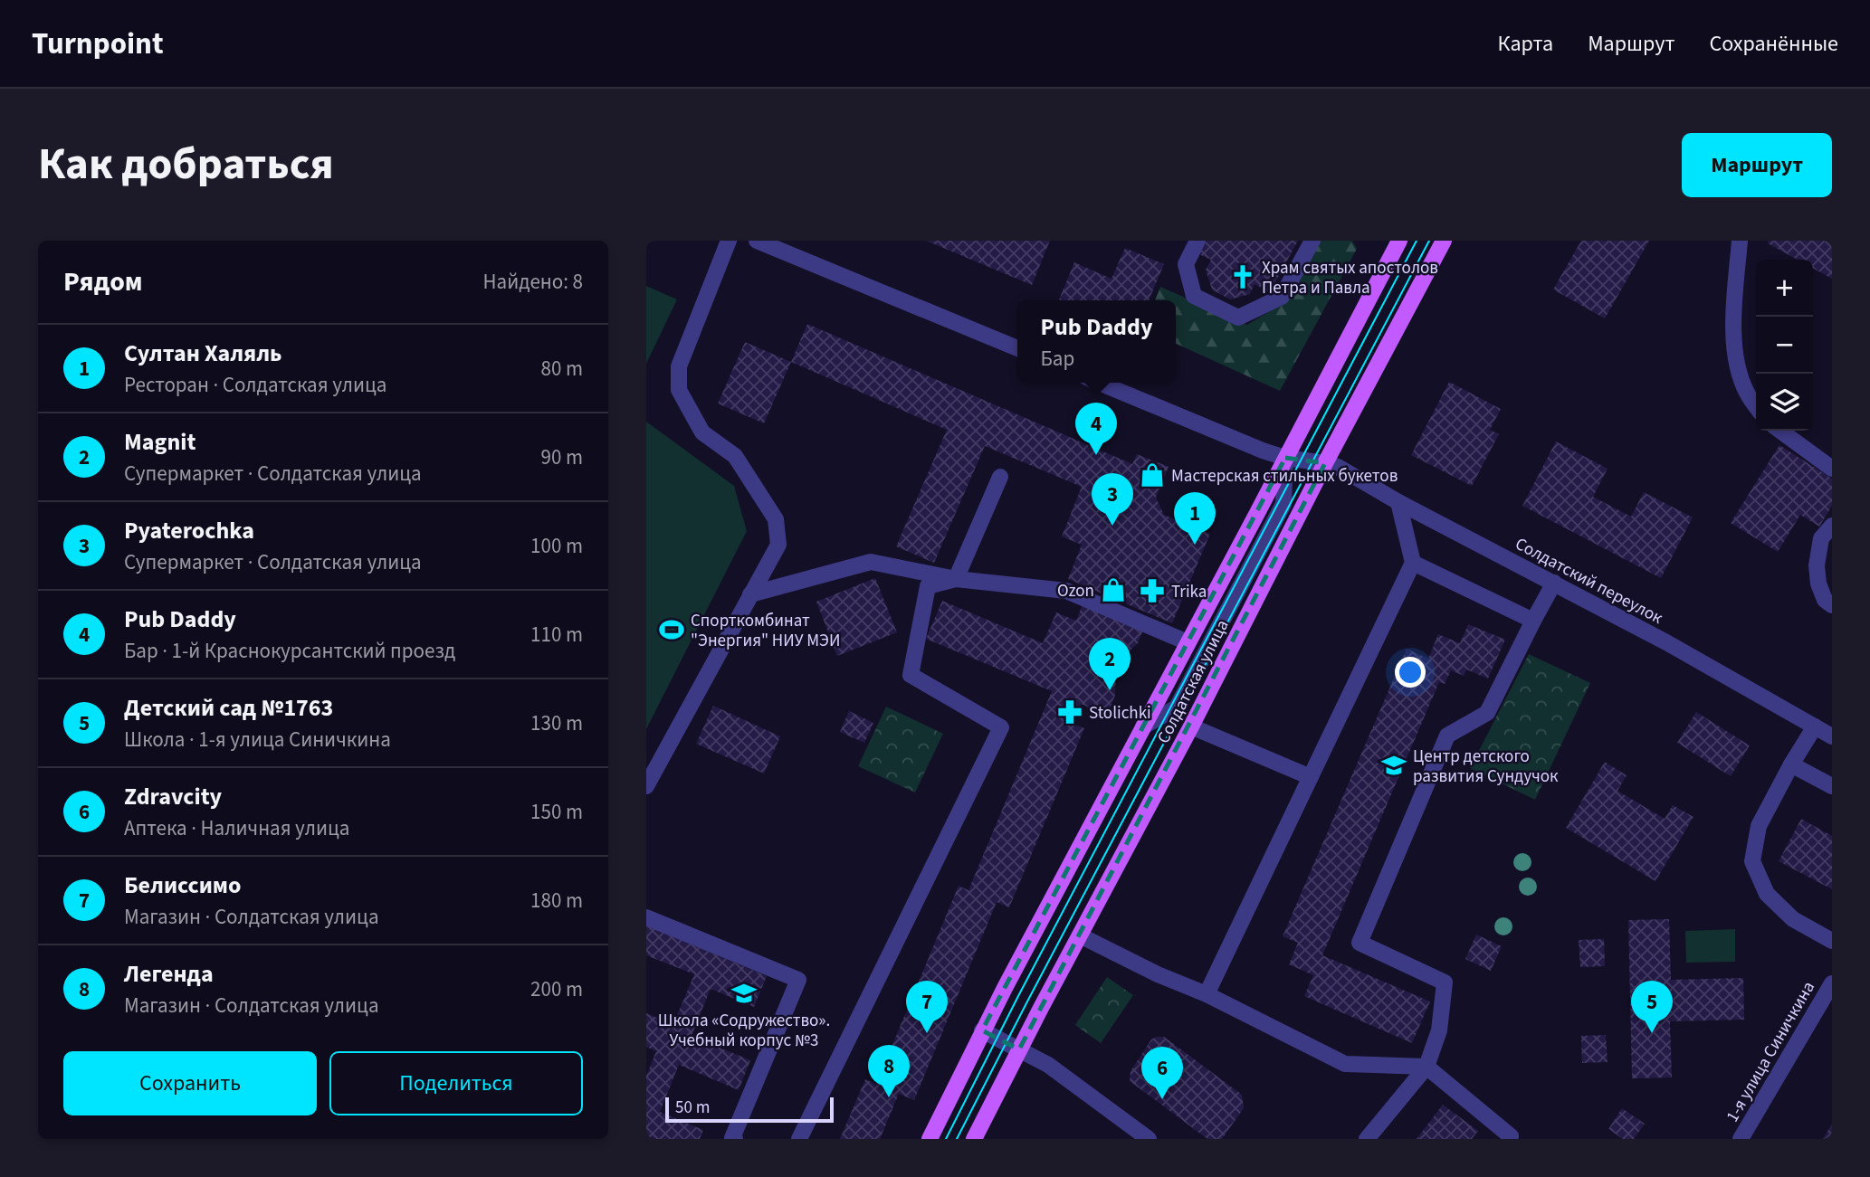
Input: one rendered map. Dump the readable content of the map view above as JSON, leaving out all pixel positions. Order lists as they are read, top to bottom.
{
  "streets": {
    "main road": ["Солдатская улица"],
    "street": ["Солдатский переулок", "1-я улица Синичкина"]
  },
  "crossings": [
    ["Солдатский переулок", "Солдатская улица"]
  ],
  "places": {
    "church": ["Храм святых апостолов Петра и Павла"],
    "shop": ["Мастерская стильных букетов", "Ozon"],
    "pharmacy": ["Trika", "Stolichki"],
    "sports": ["Спорткомбинат \"Энергия\" НИУ МЭИ"],
    "school or university": ["Центр детского развития Сундучок", "Школа «Содружество». Учебный корпус №3"]
  },
  "scale_bar": "50 m",
  "page": {
    "header": "Turnpoint",
    "nav": ["Карта", "Маршрут", "Сохранённые"],
    "title": "Как добраться",
    "buttons": [
      "Маршрут",
      ["Сохранить", "Поделиться"]
    ],
    "heading": ["Рядом", "Найдено: 8"],
    "map_buttons": ["+", "−"],
    "popup": ["Pub Daddy", "Бар"],
    "list": [
      {
        "mark": "1",
        "name": "Султан Халяль",
        "note": "Ресторан · Солдатская улица",
        "value": "80 m"
      },
      {
        "mark": "2",
        "name": "Magnit",
        "note": "Супермаркет · Солдатская улица",
        "value": "90 m"
      },
      {
        "mark": "3",
        "name": "Pyaterochka",
        "note": "Супермаркет · Солдатская улица",
        "value": "100 m"
      },
      {
        "mark": "4",
        "name": "Pub Daddy",
        "note": "Бар · 1-й Краснокурсантский проезд",
        "value": "110 m"
      },
      {
        "mark": "5",
        "name": "Детский сад №1763",
        "note": "Школа · 1-я улица Синичкина",
        "value": "130 m"
      },
      {
        "mark": "6",
        "name": "Zdravcity",
        "note": "Аптека · Наличная улица",
        "value": "150 m"
      },
      {
        "mark": "7",
        "name": "Белиссимо",
        "note": "Магазин · Солдатская улица",
        "value": "180 m"
      },
      {
        "mark": "8",
        "name": "Легенда",
        "note": "Магазин · Солдатская улица",
        "value": "200 m"
      }
    ],
    "pins": [
      "4",
      "3",
      "1",
      "2",
      "5",
      "7",
      "8",
      "6"
    ],
    "scale": "50 m"
  }
}
